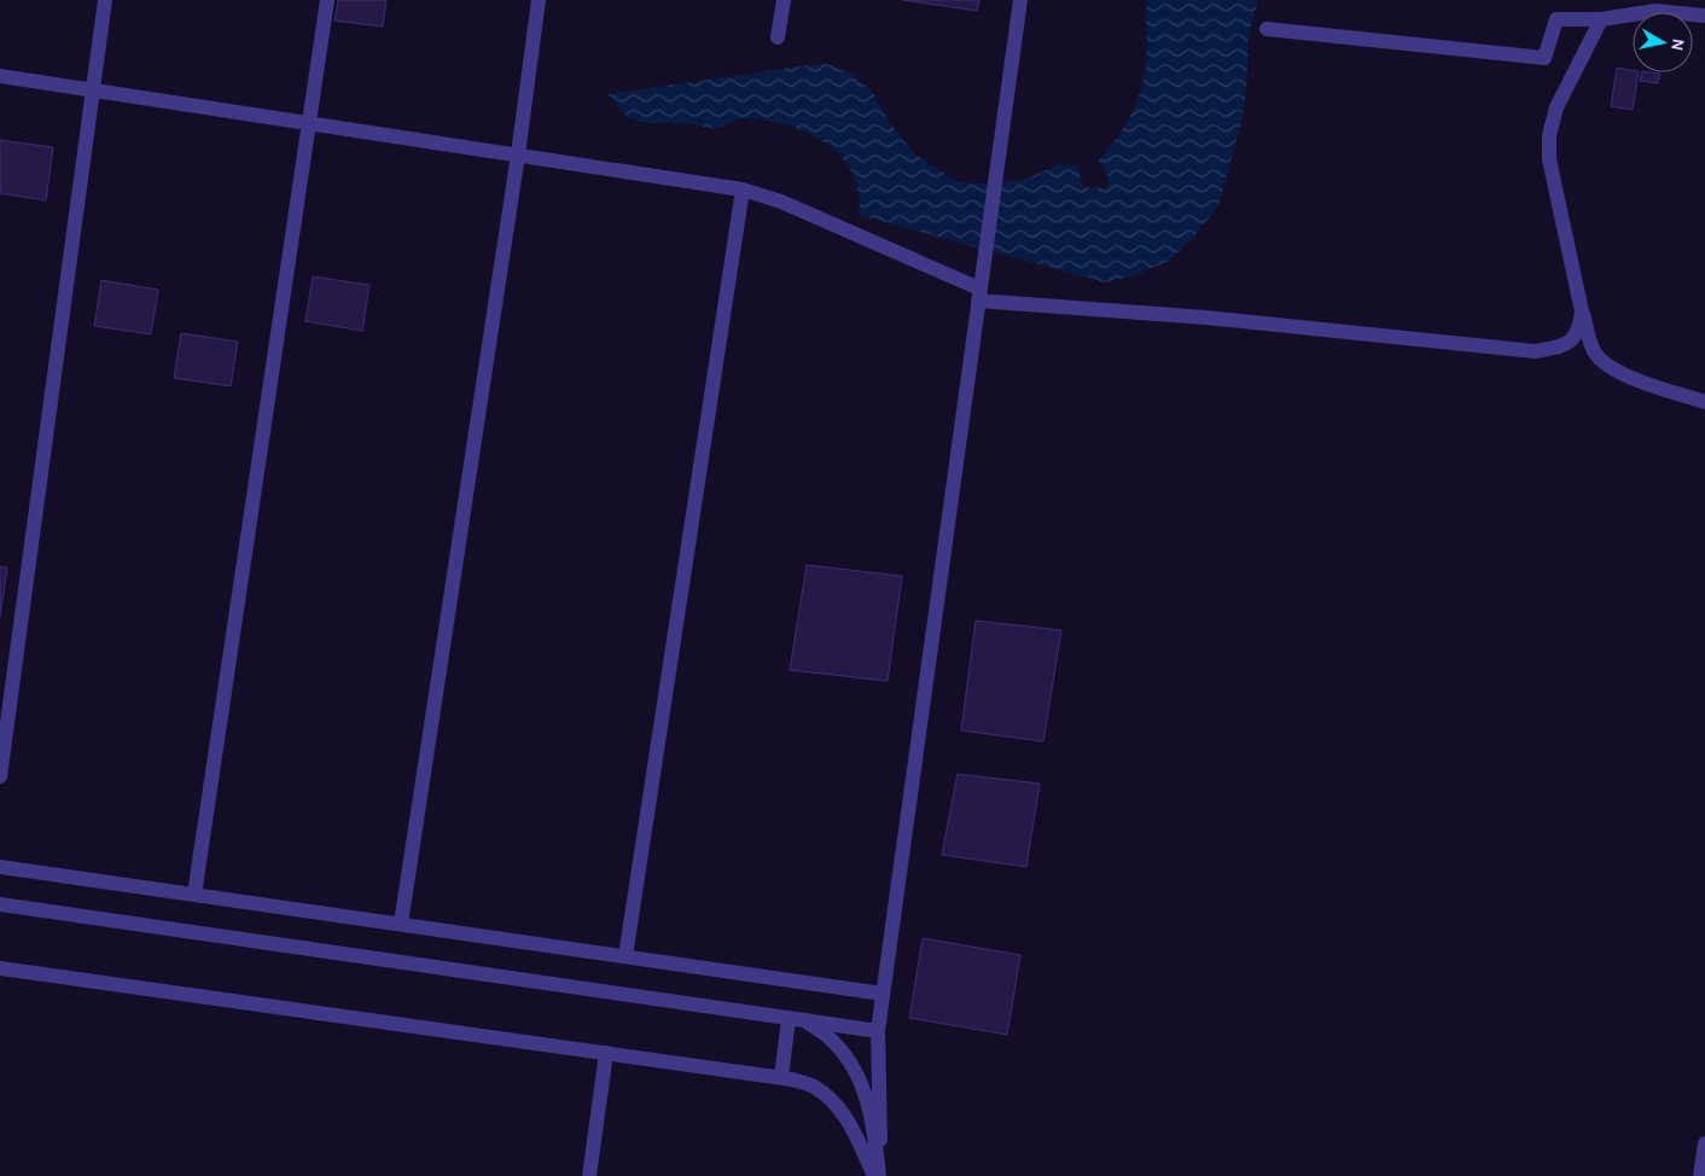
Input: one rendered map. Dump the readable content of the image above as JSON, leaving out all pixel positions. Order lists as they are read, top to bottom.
{
  "north": "right"
}
